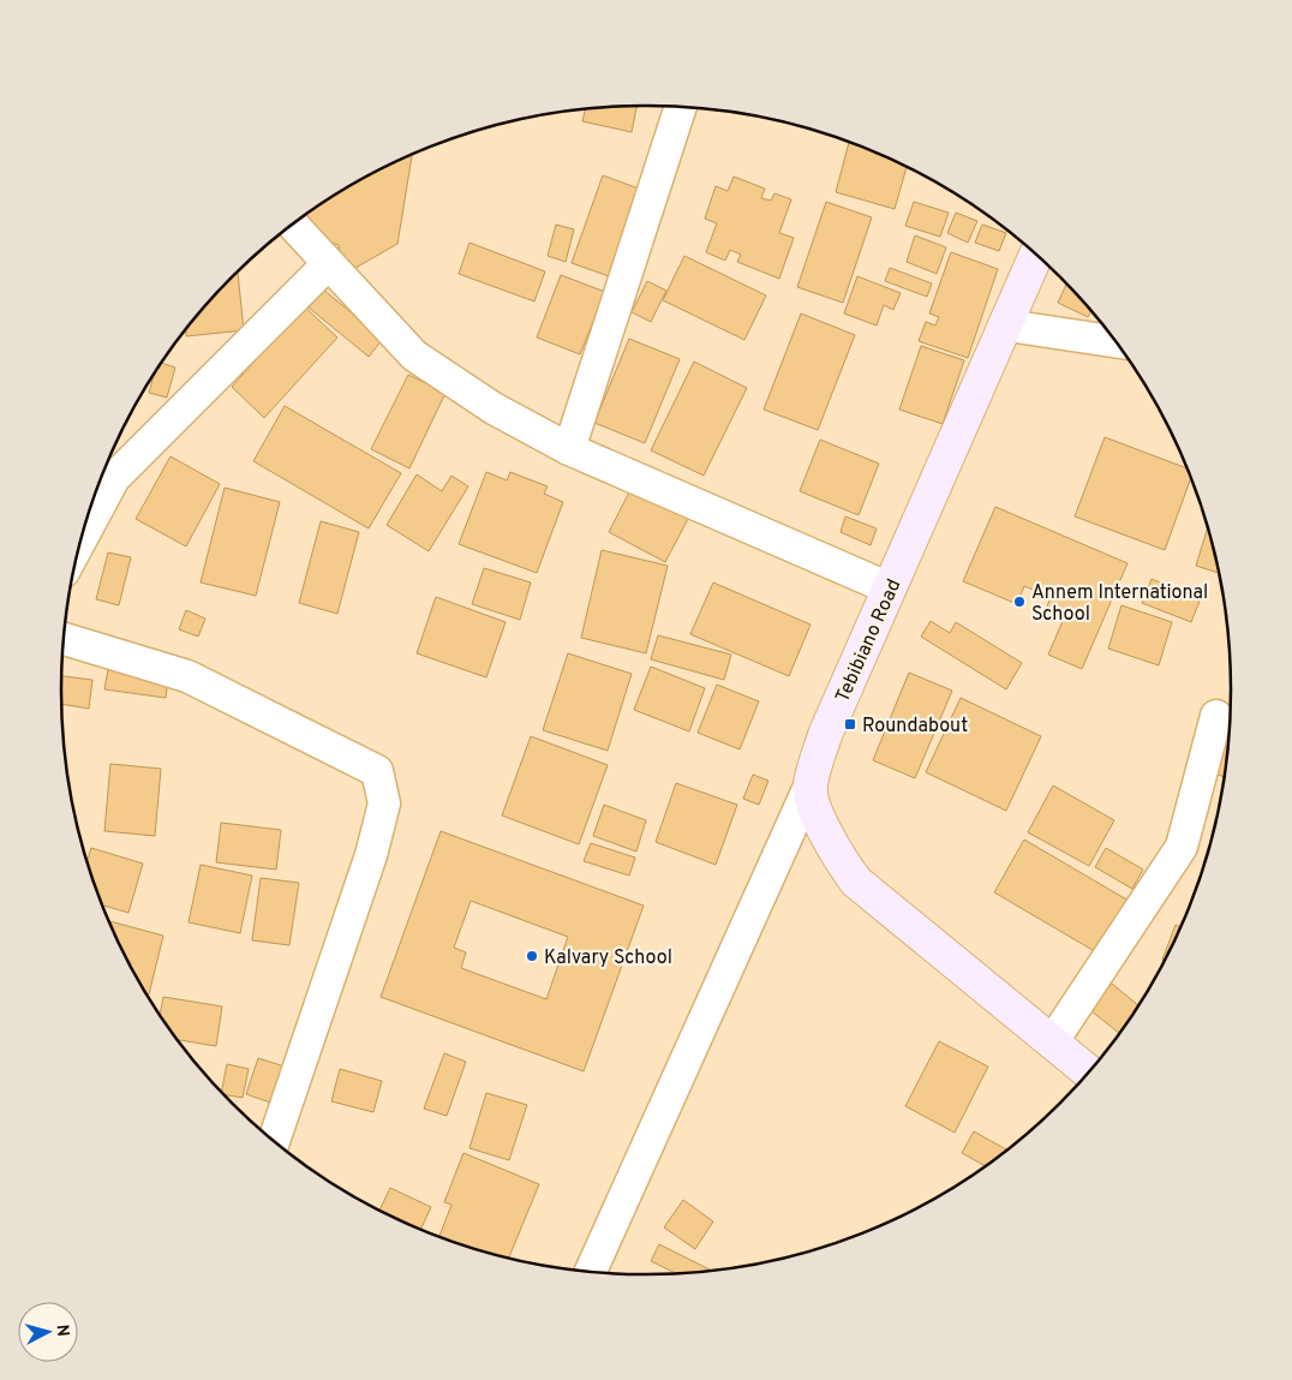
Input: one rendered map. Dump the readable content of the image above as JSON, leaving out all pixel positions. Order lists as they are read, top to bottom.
{
  "streets": {
    "main road": ["Tebibiano Road"]
  },
  "places": {
    "other": ["Annem International School", "Kalvary School"],
    "transit": ["Roundabout"]
  },
  "north": "right"
}
